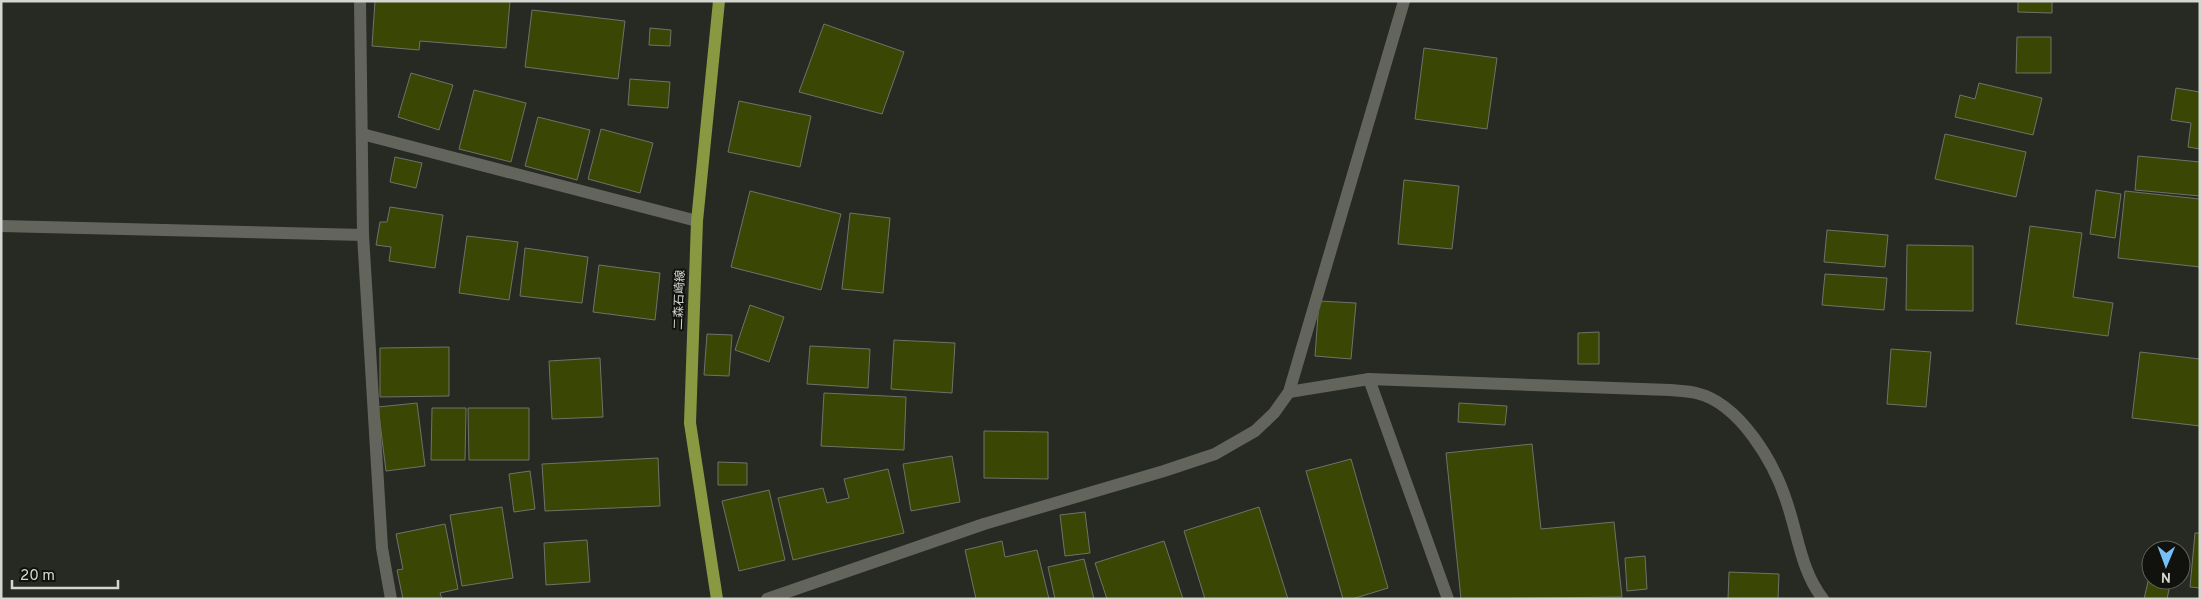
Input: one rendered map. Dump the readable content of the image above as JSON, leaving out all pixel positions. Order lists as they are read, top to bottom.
{
  "streets": {
    "main road": ["二森石崎線"]
  },
  "scale_bar": "20 m",
  "north": "bottom"
}
